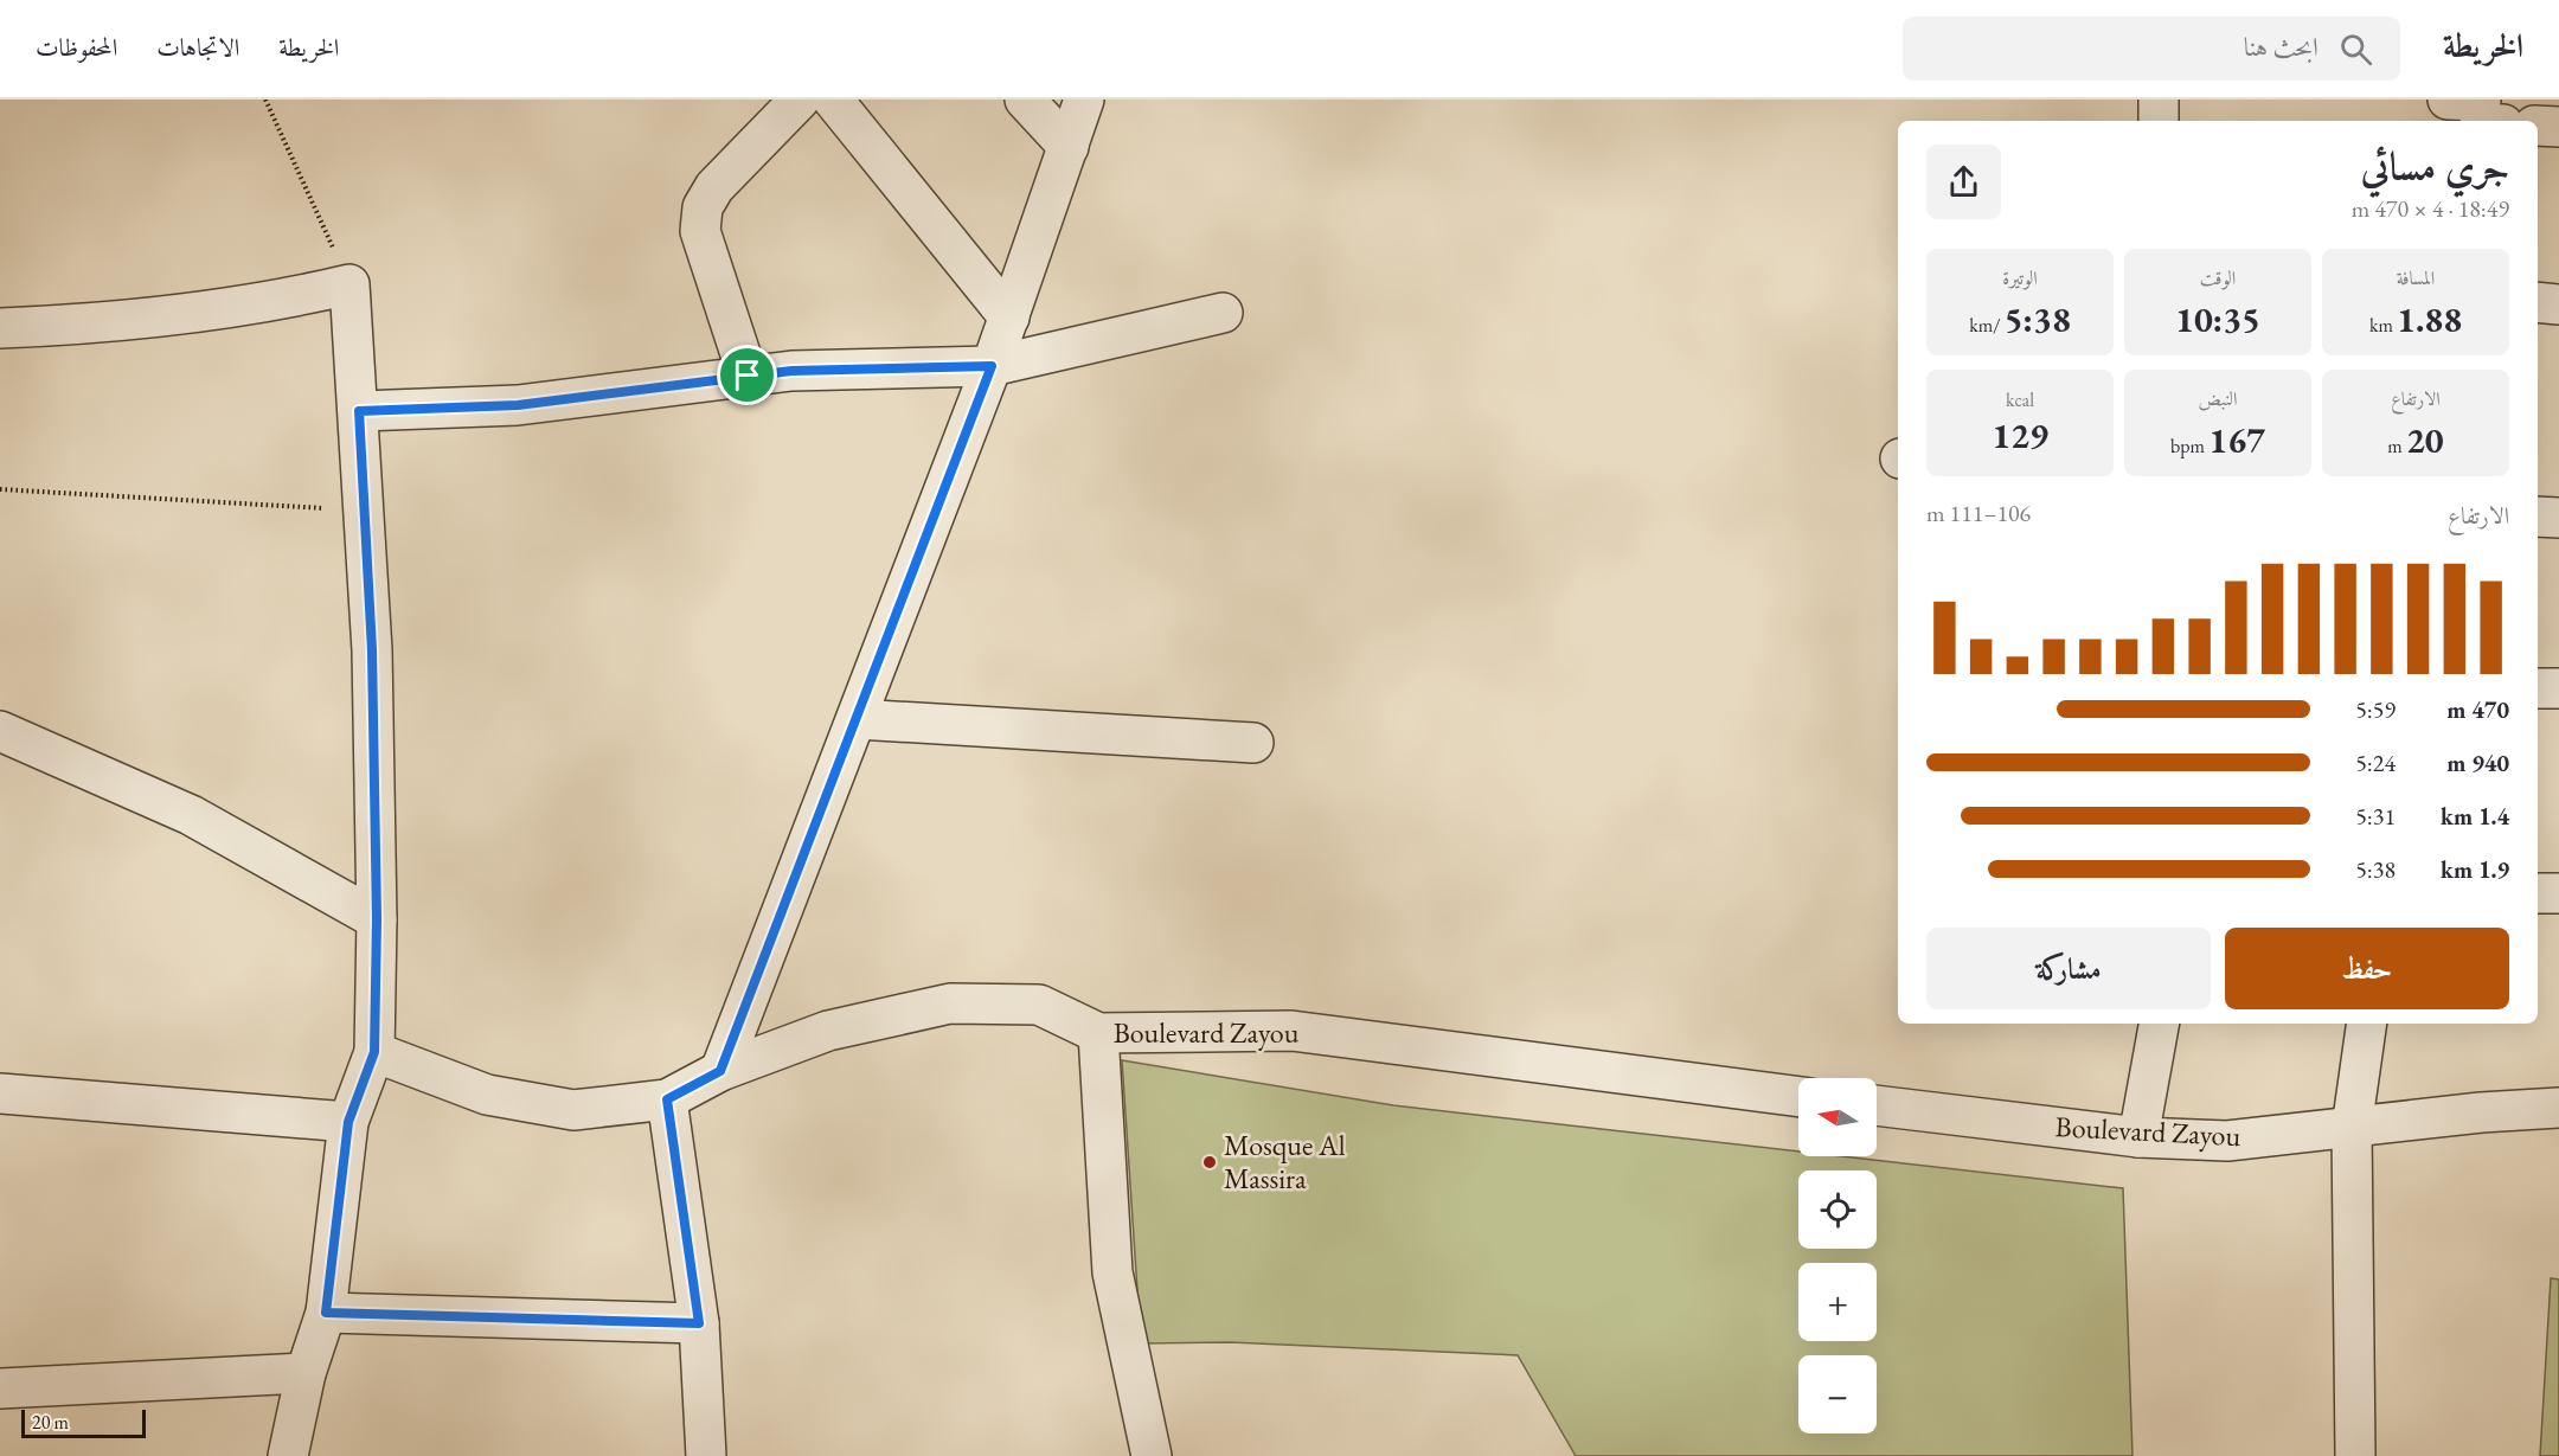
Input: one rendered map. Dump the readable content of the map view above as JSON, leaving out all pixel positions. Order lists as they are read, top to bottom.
{
  "streets": {
    "street": ["Boulevard Zayou"]
  },
  "places": ["Mosque Al Massira"],
  "scale_bar": "20 m",
  "north": "left",
  "page": {
    "header": "الخريطة",
    "search": "ابحث هنا",
    "nav": ["الخريطة", "الاتجاهات", "المحفوظات"],
    "heading": ["جري مسائي", "18:49 · 4 × 470 m"],
    "stats": [
      ["المسافة", "1.88 km"],
      ["الوقت", "10:35"],
      ["الوتيرة", "5:38 /km"],
      ["الارتفاع", "20 m"],
      ["النبض", "167 bpm"],
      ["kcal", "129"]
    ],
    "chart": ["الارتفاع", "106–111 m"],
    "list": [
      {
        "name": "470 m",
        "note": "5:59"
      },
      {
        "name": "940 m",
        "note": "5:24"
      },
      {
        "name": "1.4 km",
        "note": "5:31"
      },
      {
        "name": "1.9 km",
        "note": "5:38"
      }
    ],
    "buttons": ["حفظ", "مشاركة"],
    "map_buttons": ["+", "−"],
    "scale": "20 m"
  }
}
